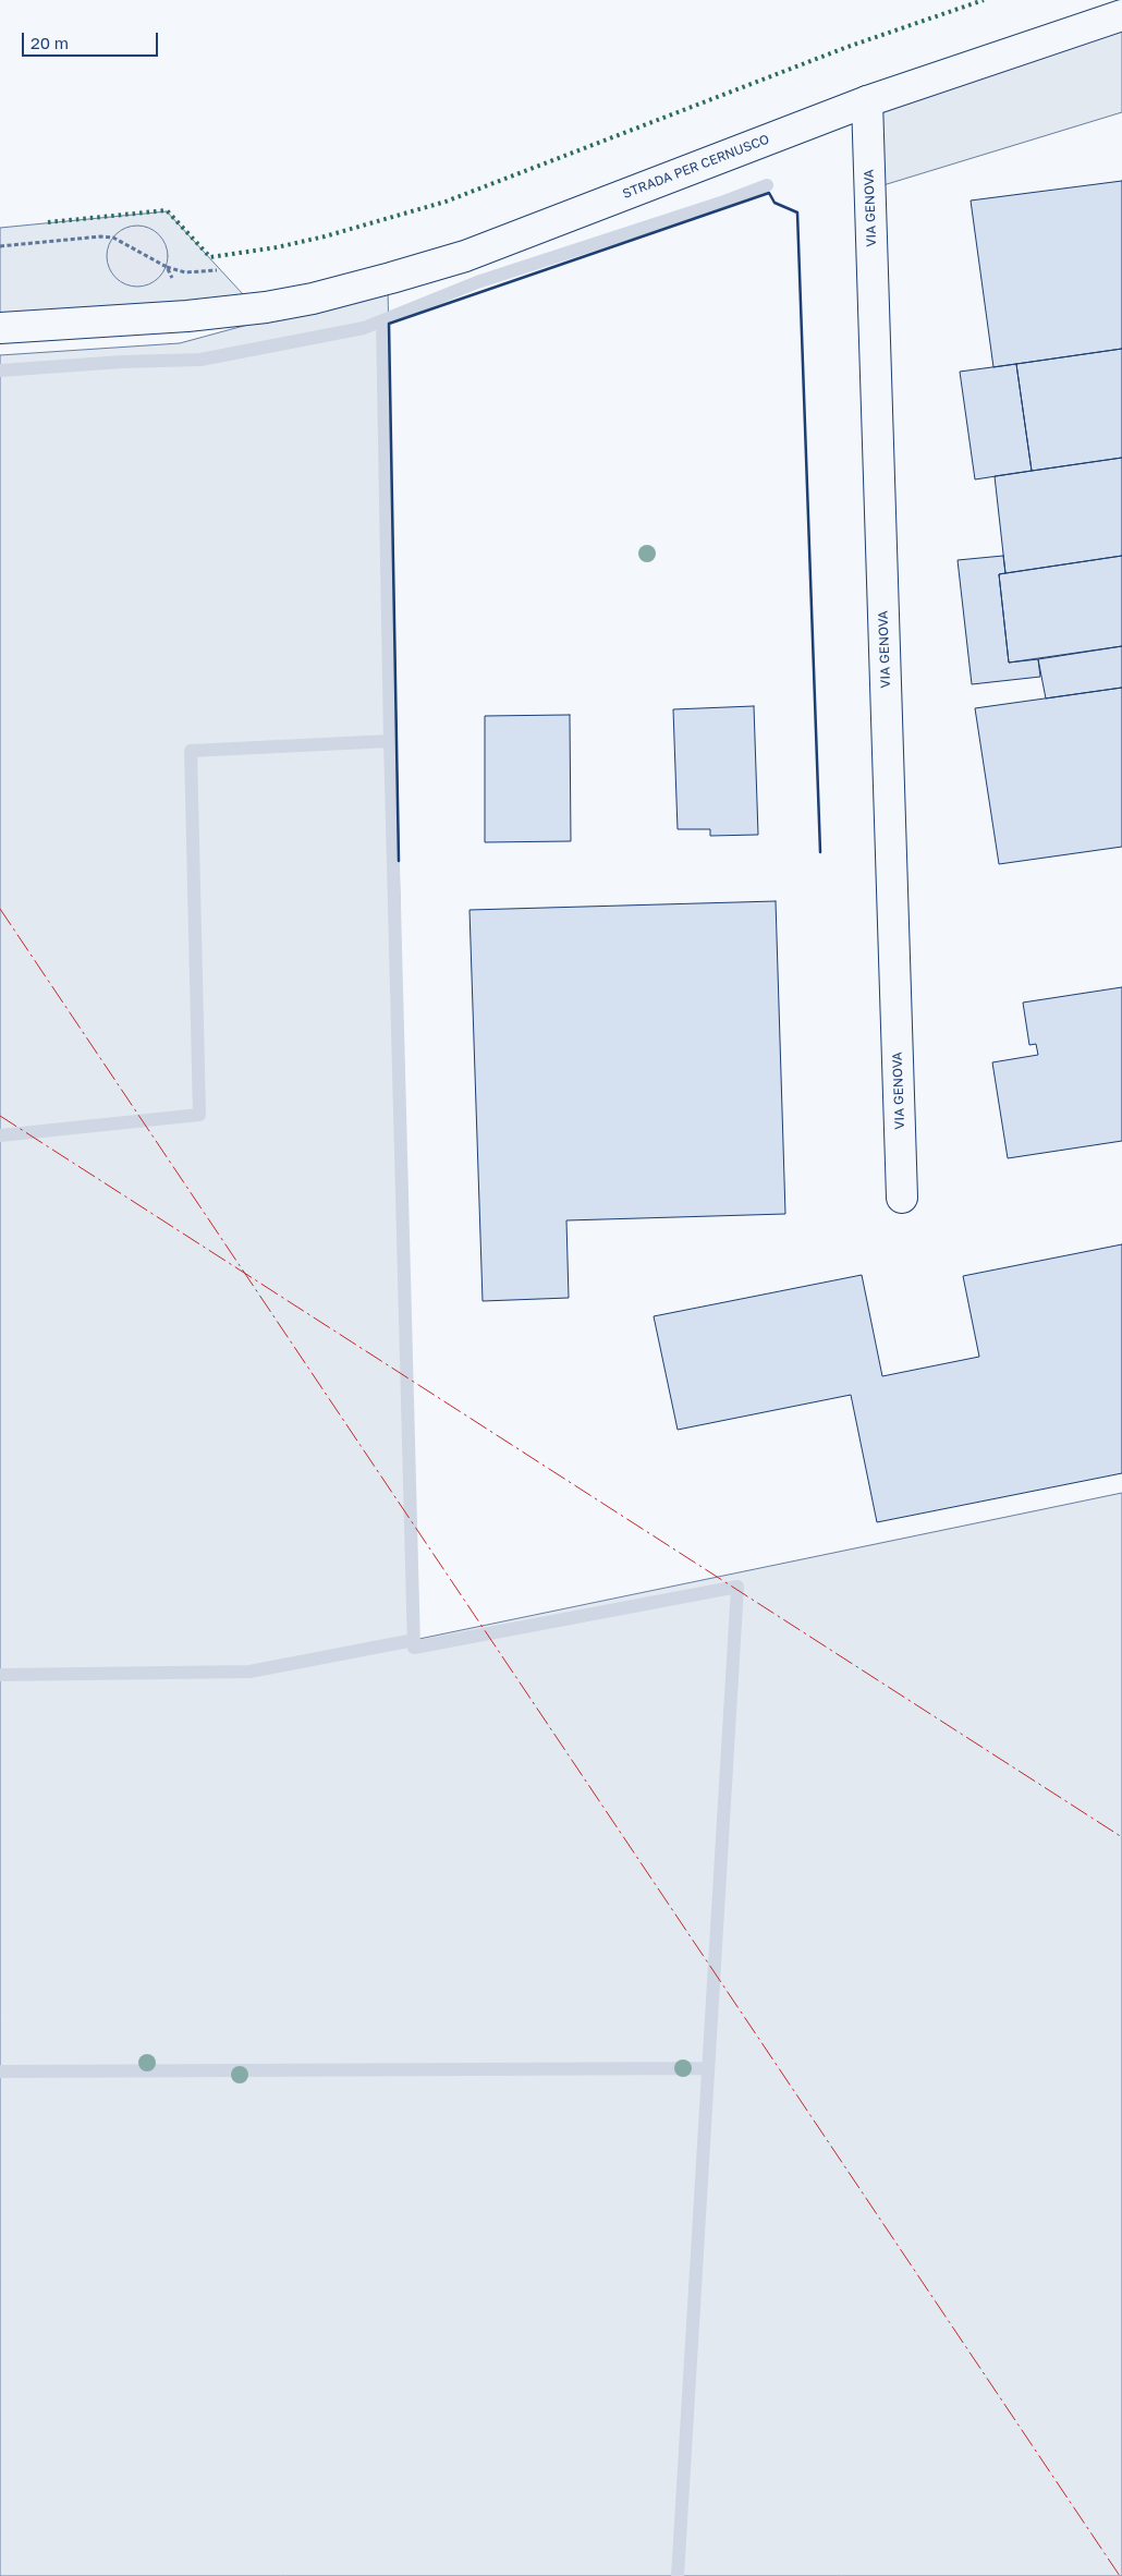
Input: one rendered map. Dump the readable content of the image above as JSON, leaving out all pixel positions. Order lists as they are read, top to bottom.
{
  "streets": {
    "street": ["STRADA PER CERNUSCO", "VIA GENOVA"]
  },
  "crossings": [
    ["STRADA PER CERNUSCO", "VIA GENOVA"]
  ],
  "scale_bar": "20 m"
}
